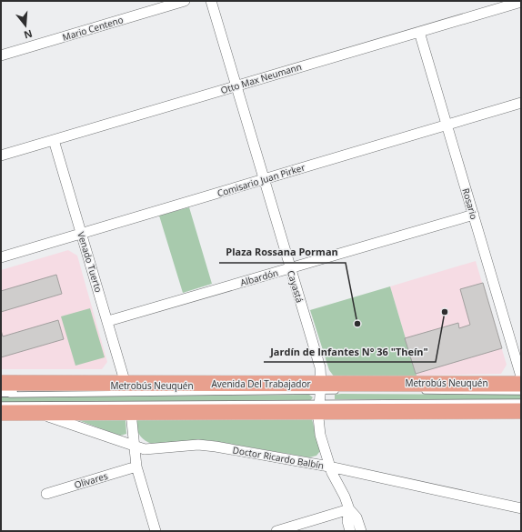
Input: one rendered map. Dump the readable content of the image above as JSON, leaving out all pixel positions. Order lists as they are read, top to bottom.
{
  "streets": {
    "main road": ["Avenida Del Trabajador"],
    "street": [
      "Mario Centeno",
      "Otto Max Neumann",
      "Comisario Juan Pirker",
      "Rosario",
      "Venado Tuerto",
      "Albardón",
      "Cayastá",
      "Doctor Ricardo Balbín",
      "Olivares"
    ],
    "lane": ["Metrobús Neuquén"]
  },
  "crossings": [
    ["Otto Max Neumann", "Rosario"],
    ["Otto Max Neumann", "Venado Tuerto"],
    ["Otto Max Neumann", "Cayastá"],
    ["Comisario Juan Pirker", "Rosario"],
    ["Comisario Juan Pirker", "Venado Tuerto"],
    ["Comisario Juan Pirker", "Cayastá"],
    ["Rosario", "Albardón"],
    ["Venado Tuerto", "Albardón"],
    ["Venado Tuerto", "Avenida Del Trabajador"],
    ["Albardón", "Cayastá"],
    ["Cayastá", "Metrobús Neuquén"],
    ["Cayastá", "Avenida Del Trabajador"],
    ["Cayastá", "Doctor Ricardo Balbín"],
    ["Metrobús Neuquén", "Avenida Del Trabajador"]
  ],
  "places": ["Jardín de Infantes N° 36 \"Theín\"", "Plaza Rossana Porman"],
  "north": "bottom"
}
